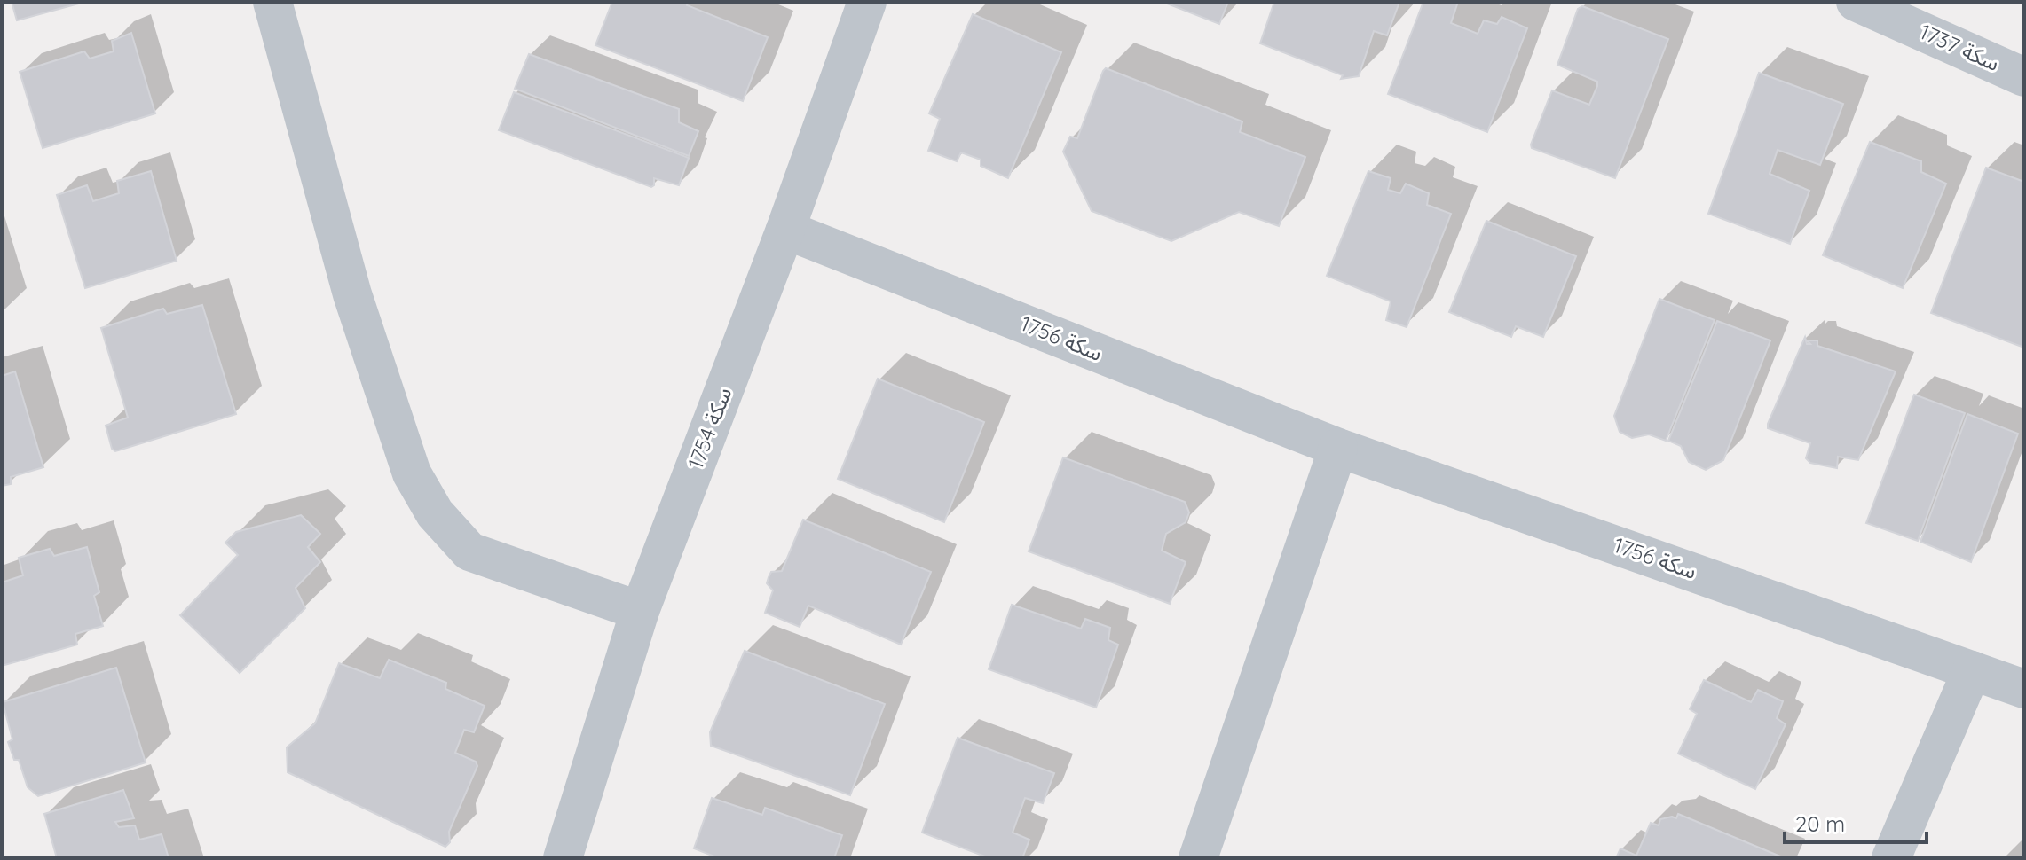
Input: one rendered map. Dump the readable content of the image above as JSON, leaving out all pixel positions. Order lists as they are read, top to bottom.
{
  "streets": {
    "street": ["سكة 1737", "سكة 1756", "سكة 1754"]
  },
  "crossings": [
    ["سكة 1756", "سكة 1754"]
  ],
  "scale_bar": "20 m"
}
